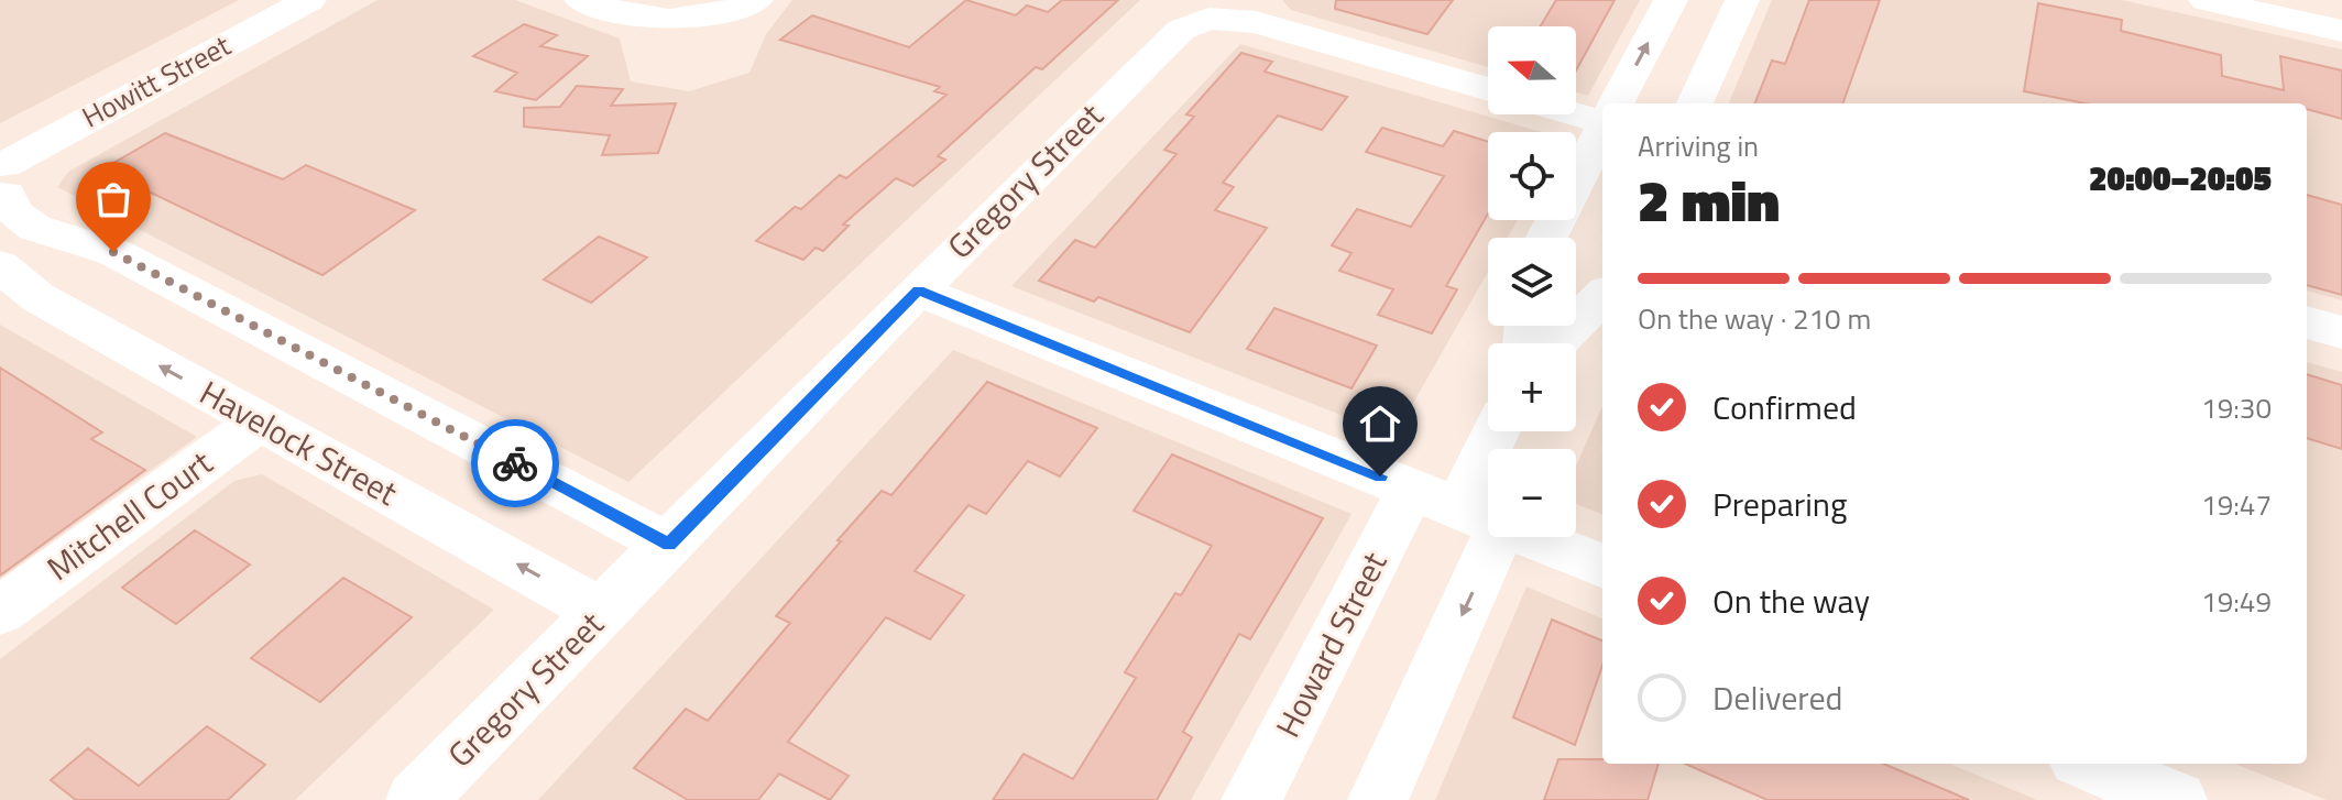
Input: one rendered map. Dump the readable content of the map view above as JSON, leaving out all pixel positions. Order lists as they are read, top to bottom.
{
  "streets": {
    "street": [
      "Howitt Street",
      "Gregory Street",
      "Havelock Street",
      "Mitchell Court",
      "Howard Street"
    ]
  },
  "crossings": [
    ["Gregory Street", "Havelock Street"],
    ["Havelock Street", "Mitchell Court"]
  ],
  "north": "left",
  "page": {
    "map_buttons": ["+", "−"],
    "heading": ["2 min", "Arriving in", "20:00–20:05"],
    "bar": "On the way · 210 m",
    "list": [
      ["Confirmed", "19:30"],
      ["Preparing", "19:47"],
      ["On the way", "19:49"],
      "Delivered"
    ]
  }
}
